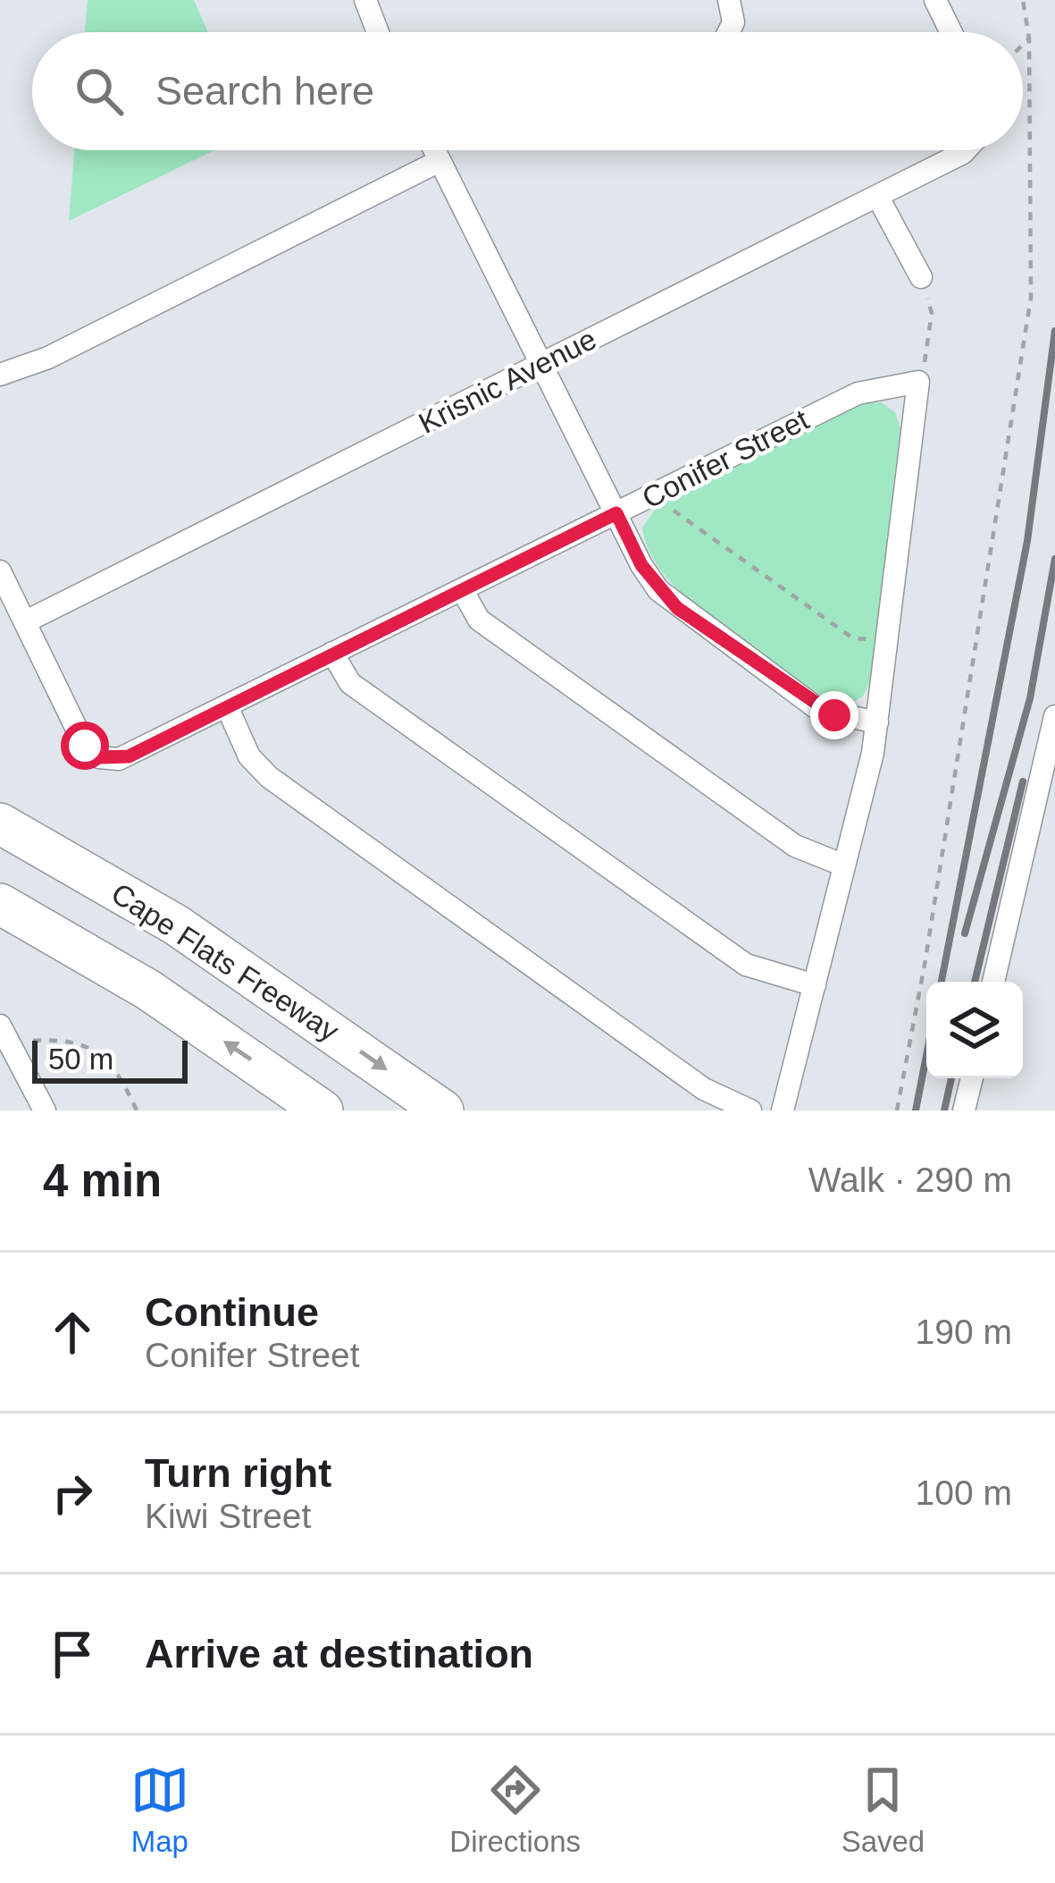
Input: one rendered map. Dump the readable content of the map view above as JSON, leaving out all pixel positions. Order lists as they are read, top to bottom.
{
  "streets": {
    "highway": ["Cape Flats Freeway"],
    "street": ["Krisnic Avenue", "Conifer Street"]
  },
  "crossings": [
    ["Krisnic Avenue", "Conifer Street"]
  ],
  "scale_bar": "50 m",
  "page": {
    "search": "Search here",
    "scale": "50 m",
    "heading": ["4 min", "Walk · 290 m"],
    "list": [
      ["Continue", "Conifer Street", "190 m"],
      ["Turn right", "Kiwi Street", "100 m"],
      "Arrive at destination"
    ],
    "nav": ["Map", "Directions", "Saved"]
  }
}
